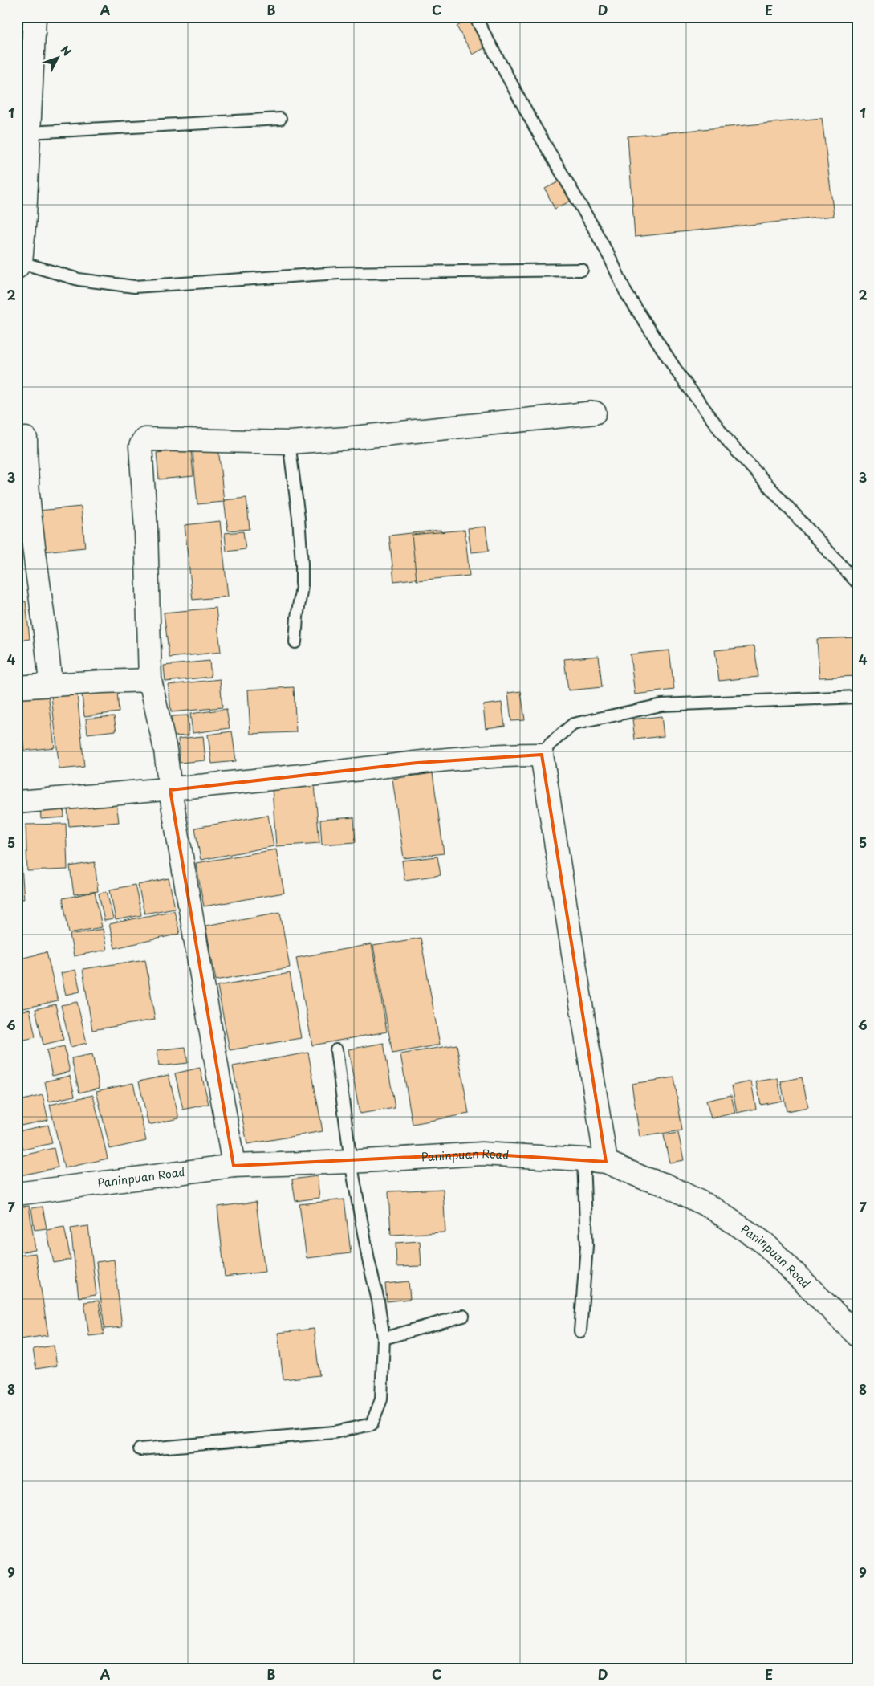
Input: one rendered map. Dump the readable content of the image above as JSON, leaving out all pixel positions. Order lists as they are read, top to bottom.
{
  "streets": {
    "street": ["Paninpuan Road"]
  },
  "north": "top right",
  "grid": {
    "columns": [
      "A",
      "B",
      "C",
      "D",
      "E"
    ],
    "rows": [
      "1",
      "2",
      "3",
      "4",
      "5",
      "6",
      "7",
      "8",
      "9"
    ]
  }
}
